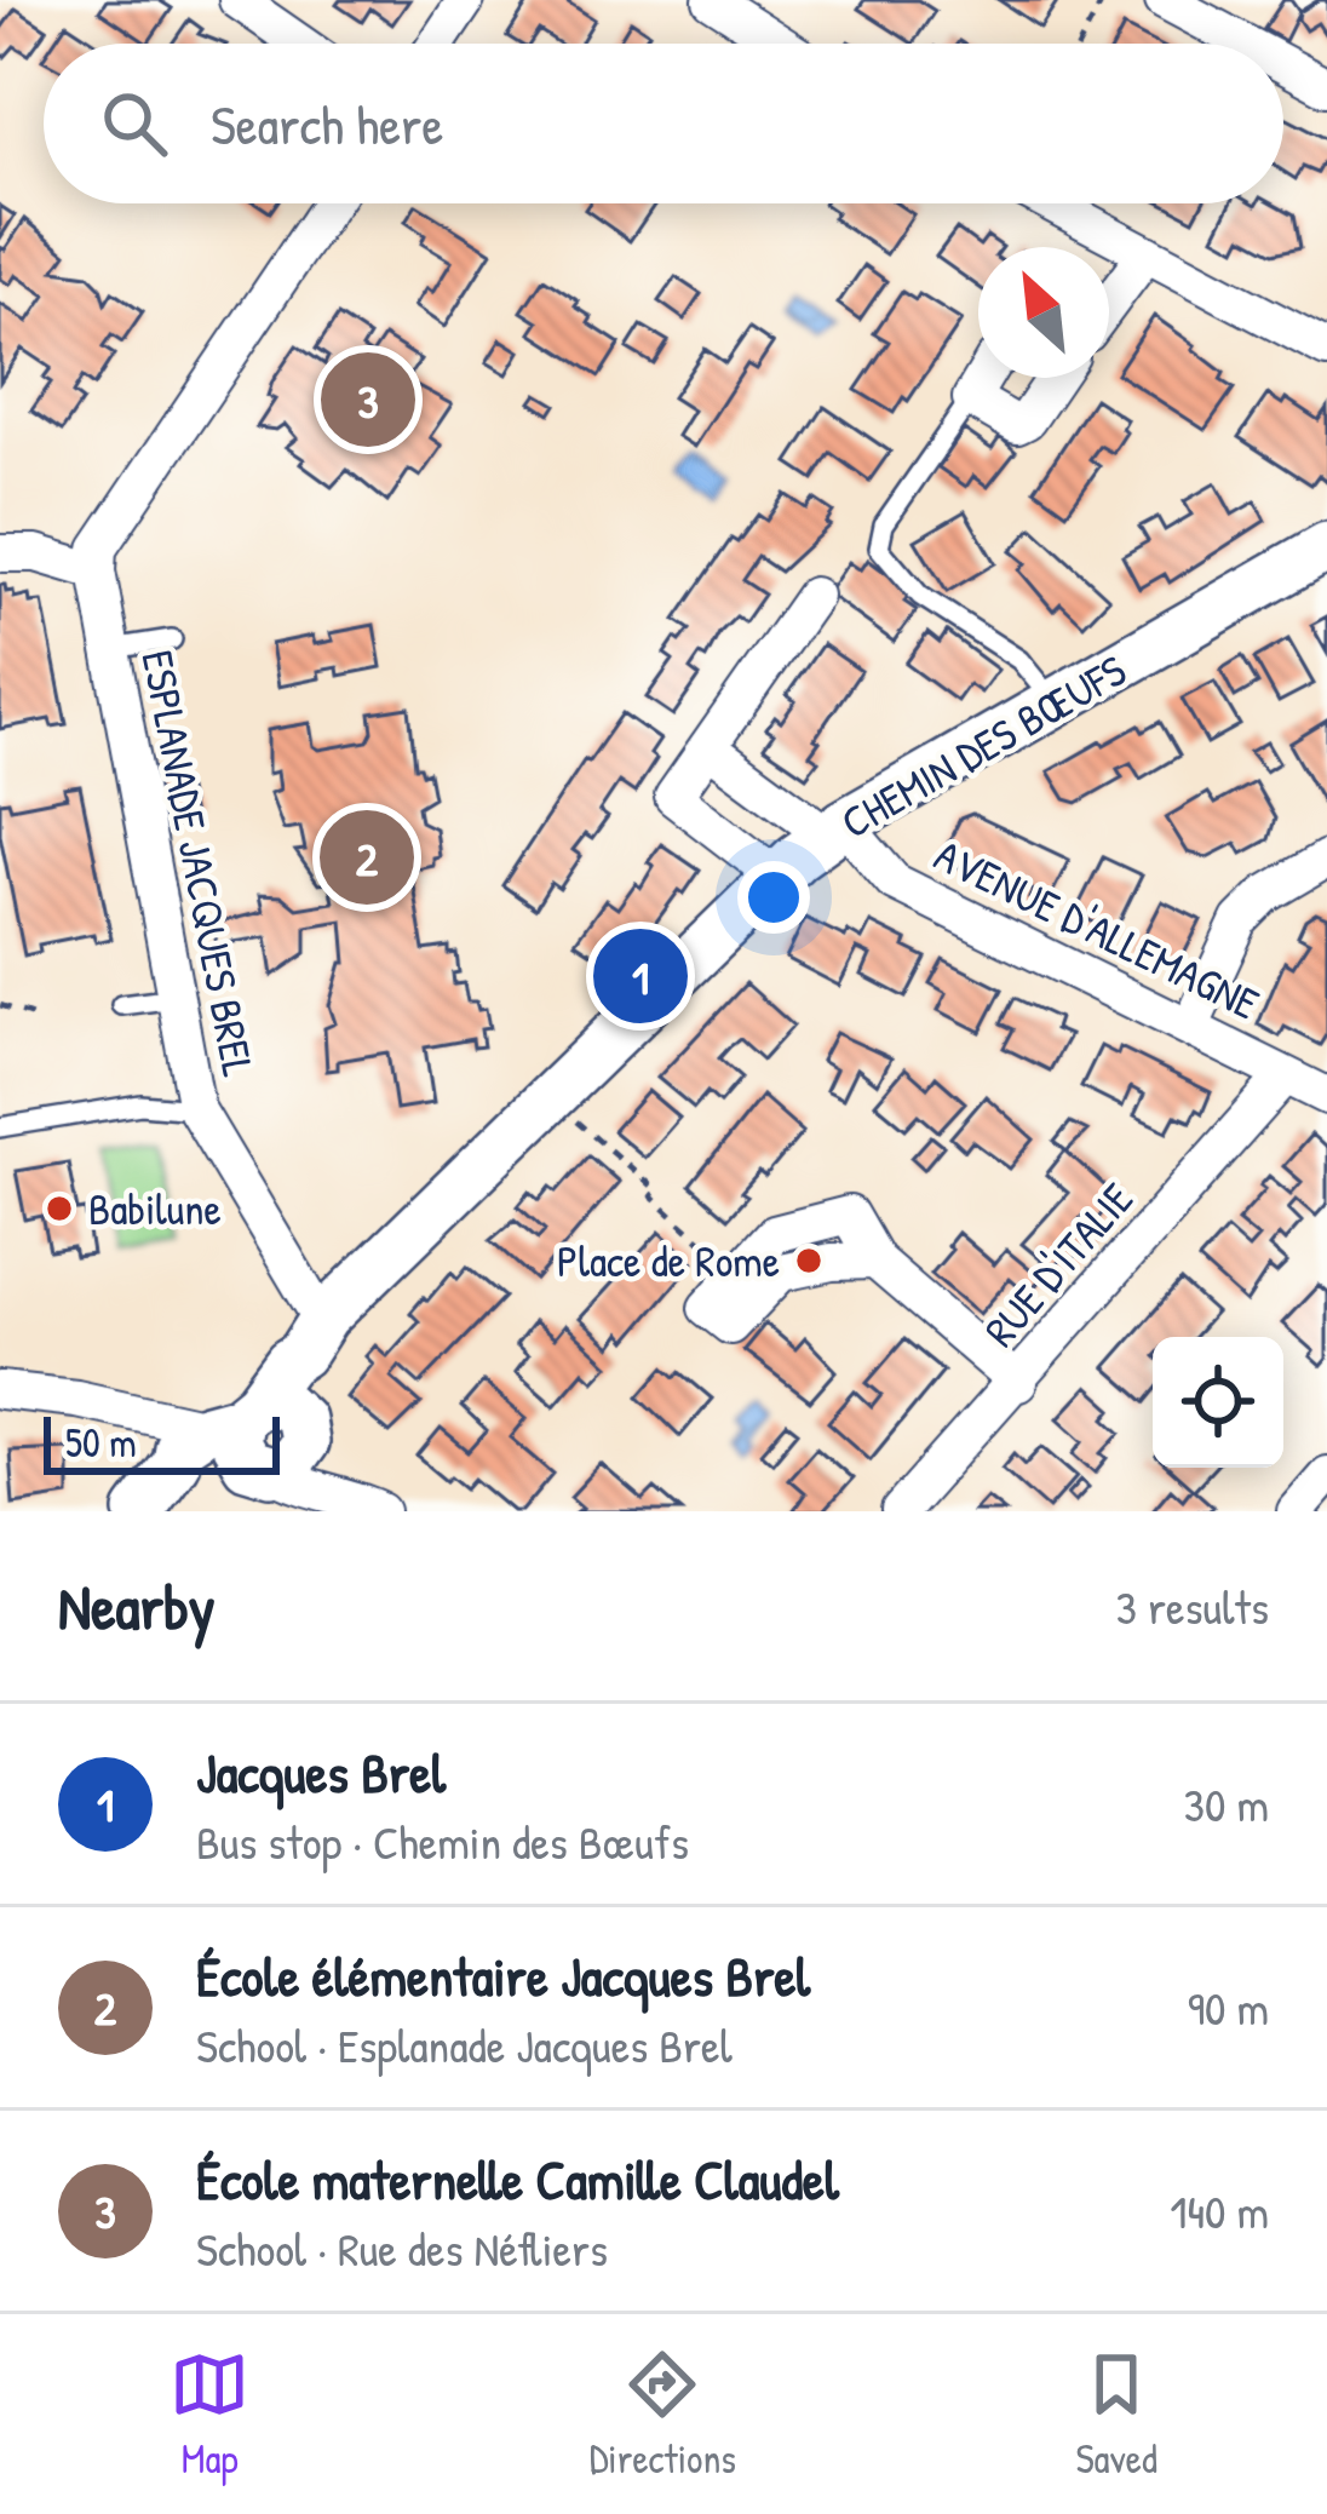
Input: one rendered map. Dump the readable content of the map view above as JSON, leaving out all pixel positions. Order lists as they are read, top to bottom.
{
  "streets": {
    "street": [
      "CHEMIN DES BŒUFS",
      "ESPLANADE JACQUES BREL",
      "AVENUE D'ALLEMAGNE",
      "RUE D'ITALIE"
    ]
  },
  "crossings": [
    ["CHEMIN DES BŒUFS", "ESPLANADE JACQUES BREL"],
    ["CHEMIN DES BŒUFS", "AVENUE D'ALLEMAGNE"],
    ["AVENUE D'ALLEMAGNE", "RUE D'ITALIE"]
  ],
  "places": ["Babilune", "Place de Rome"],
  "scale_bar": "50 m",
  "north": "top left",
  "page": {
    "search": "Search here",
    "pins": ["3", "2", "1"],
    "scale": "50 m",
    "heading": ["Nearby", "3 results"],
    "list": [
      {
        "mark": "1",
        "name": "Jacques Brel",
        "note": "Bus stop · Chemin des Bœufs",
        "value": "30 m"
      },
      {
        "mark": "2",
        "name": "École élémentaire Jacques Brel",
        "note": "School · Esplanade Jacques Brel",
        "value": "90 m"
      },
      {
        "mark": "3",
        "name": "École maternelle Camille Claudel",
        "note": "School · Rue des Néfliers",
        "value": "140 m"
      }
    ],
    "nav": ["Map", "Directions", "Saved"]
  }
}
